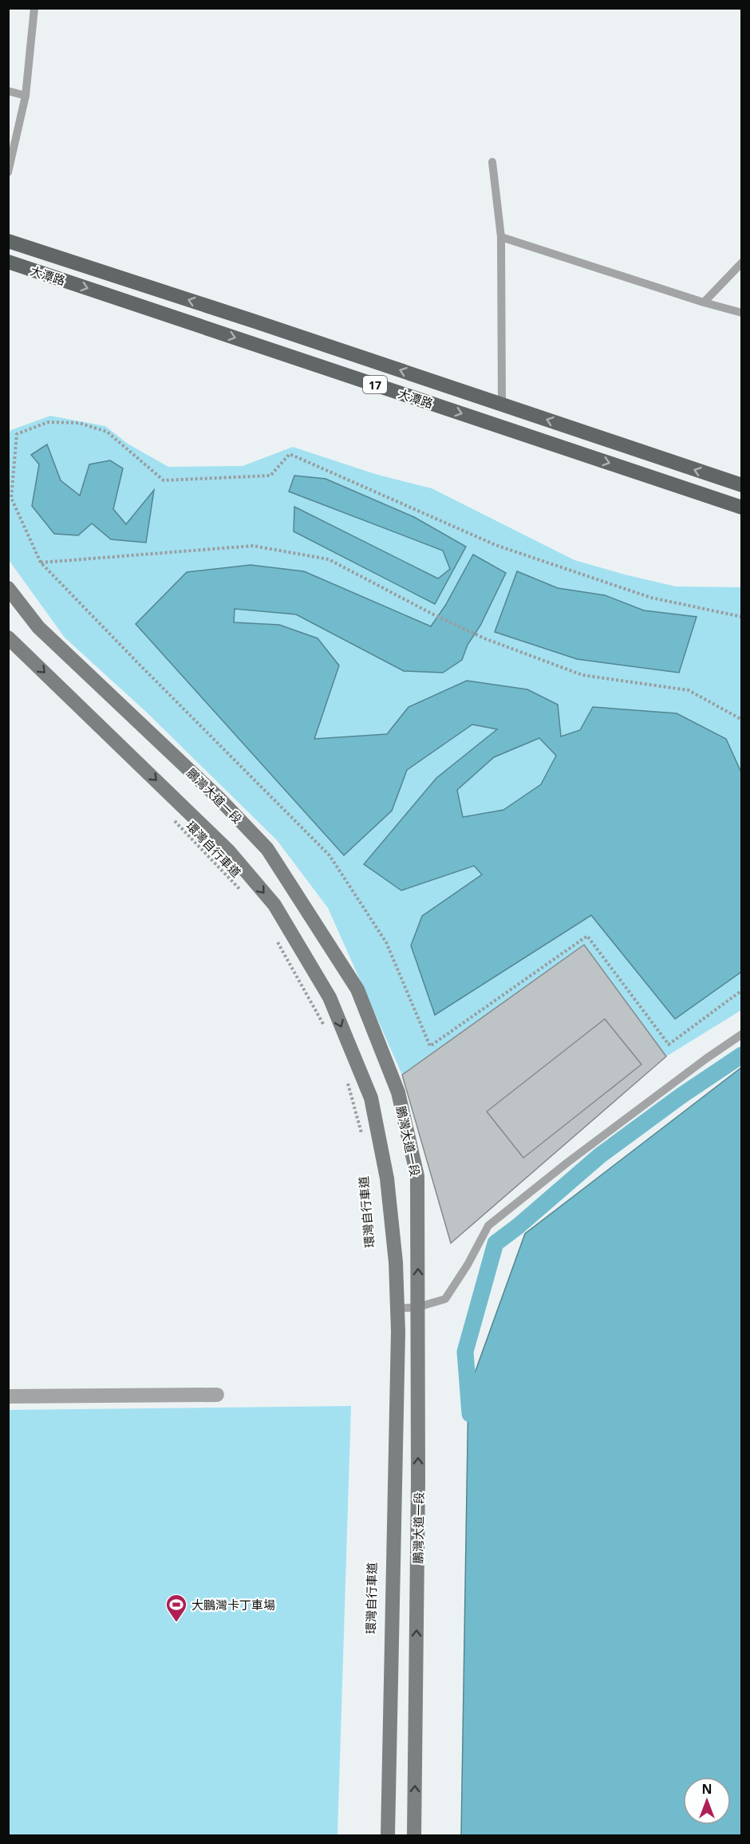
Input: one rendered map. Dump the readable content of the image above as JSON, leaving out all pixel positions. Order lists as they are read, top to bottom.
{
  "streets": {
    "main road": ["大潭路", "17"],
    "street": ["鵬灣大道一段"],
    "path": ["環灣自行車道"]
  },
  "places": {
    "sports": ["大鵬灣卡丁車場"]
  },
  "north": "top"
}
